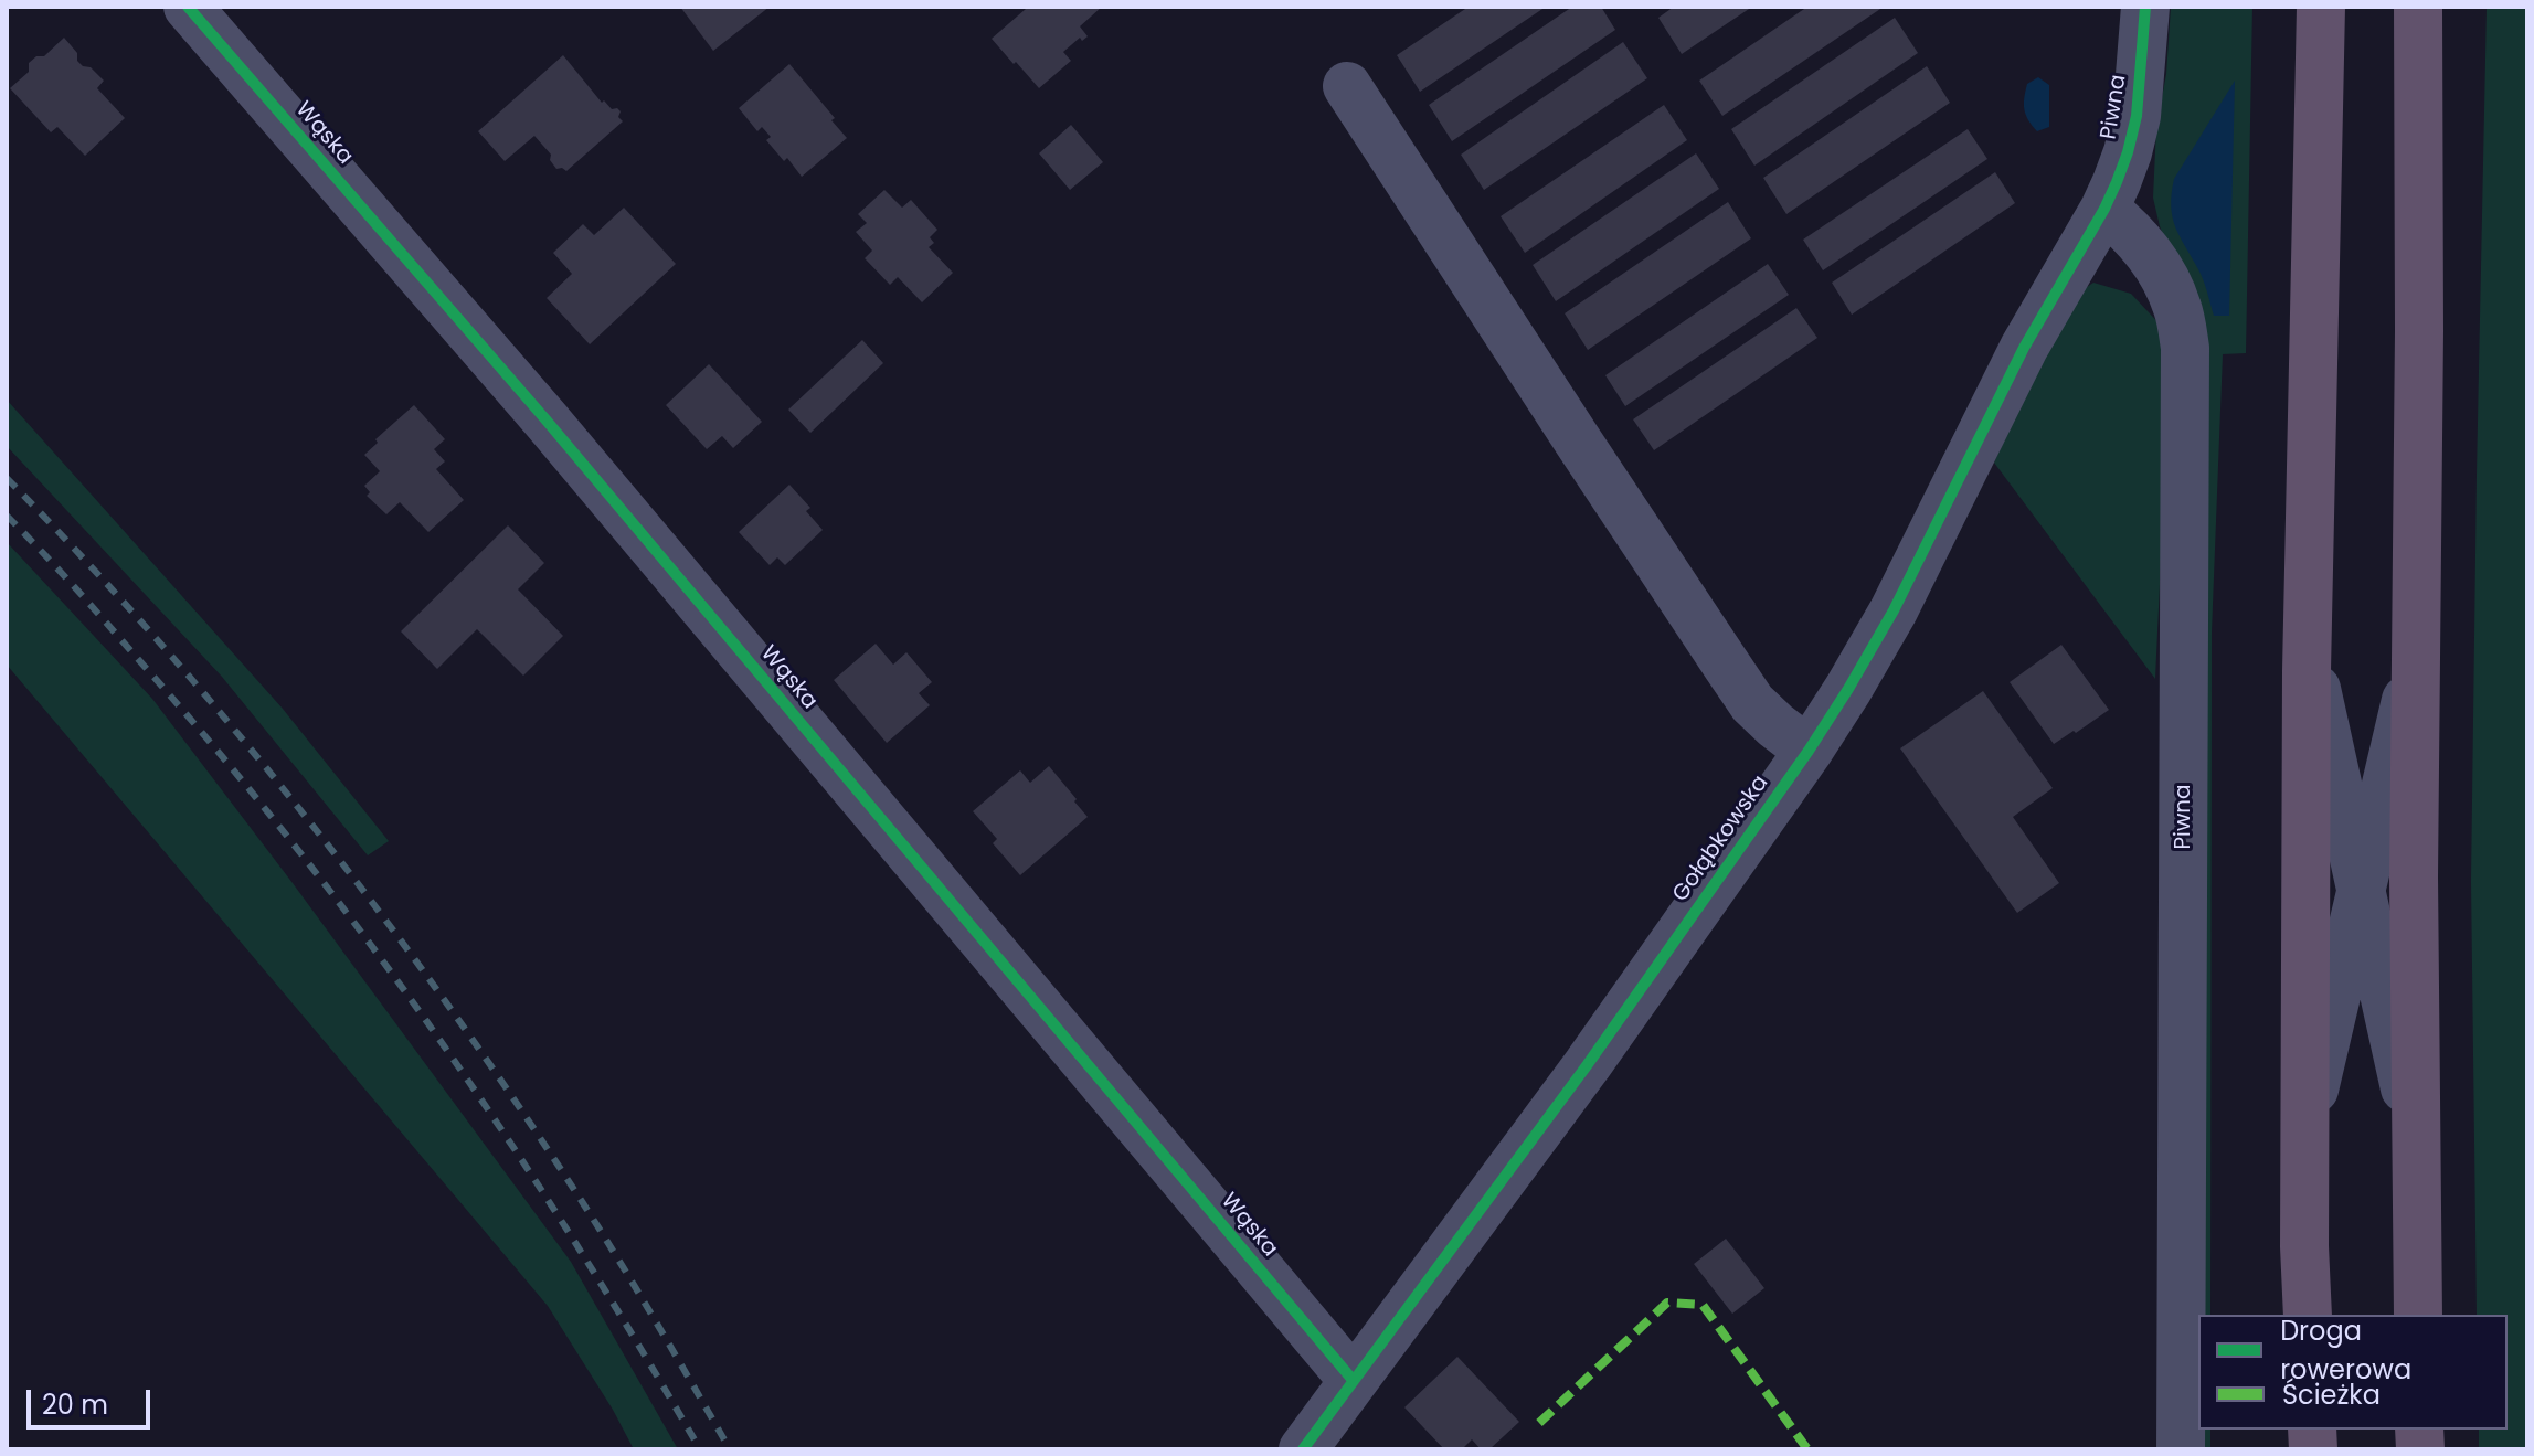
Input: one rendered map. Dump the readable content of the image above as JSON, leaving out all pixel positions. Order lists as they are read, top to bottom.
{
  "streets": {
    "street": ["Piwna", "Wąska", "Gołąbkowska"]
  },
  "crossings": [
    ["Piwna", "Gołąbkowska"],
    ["Wąska", "Gołąbkowska"]
  ],
  "legend": ["Droga rowerowa", "Ścieżka"],
  "scale_bar": "20 m"
}
